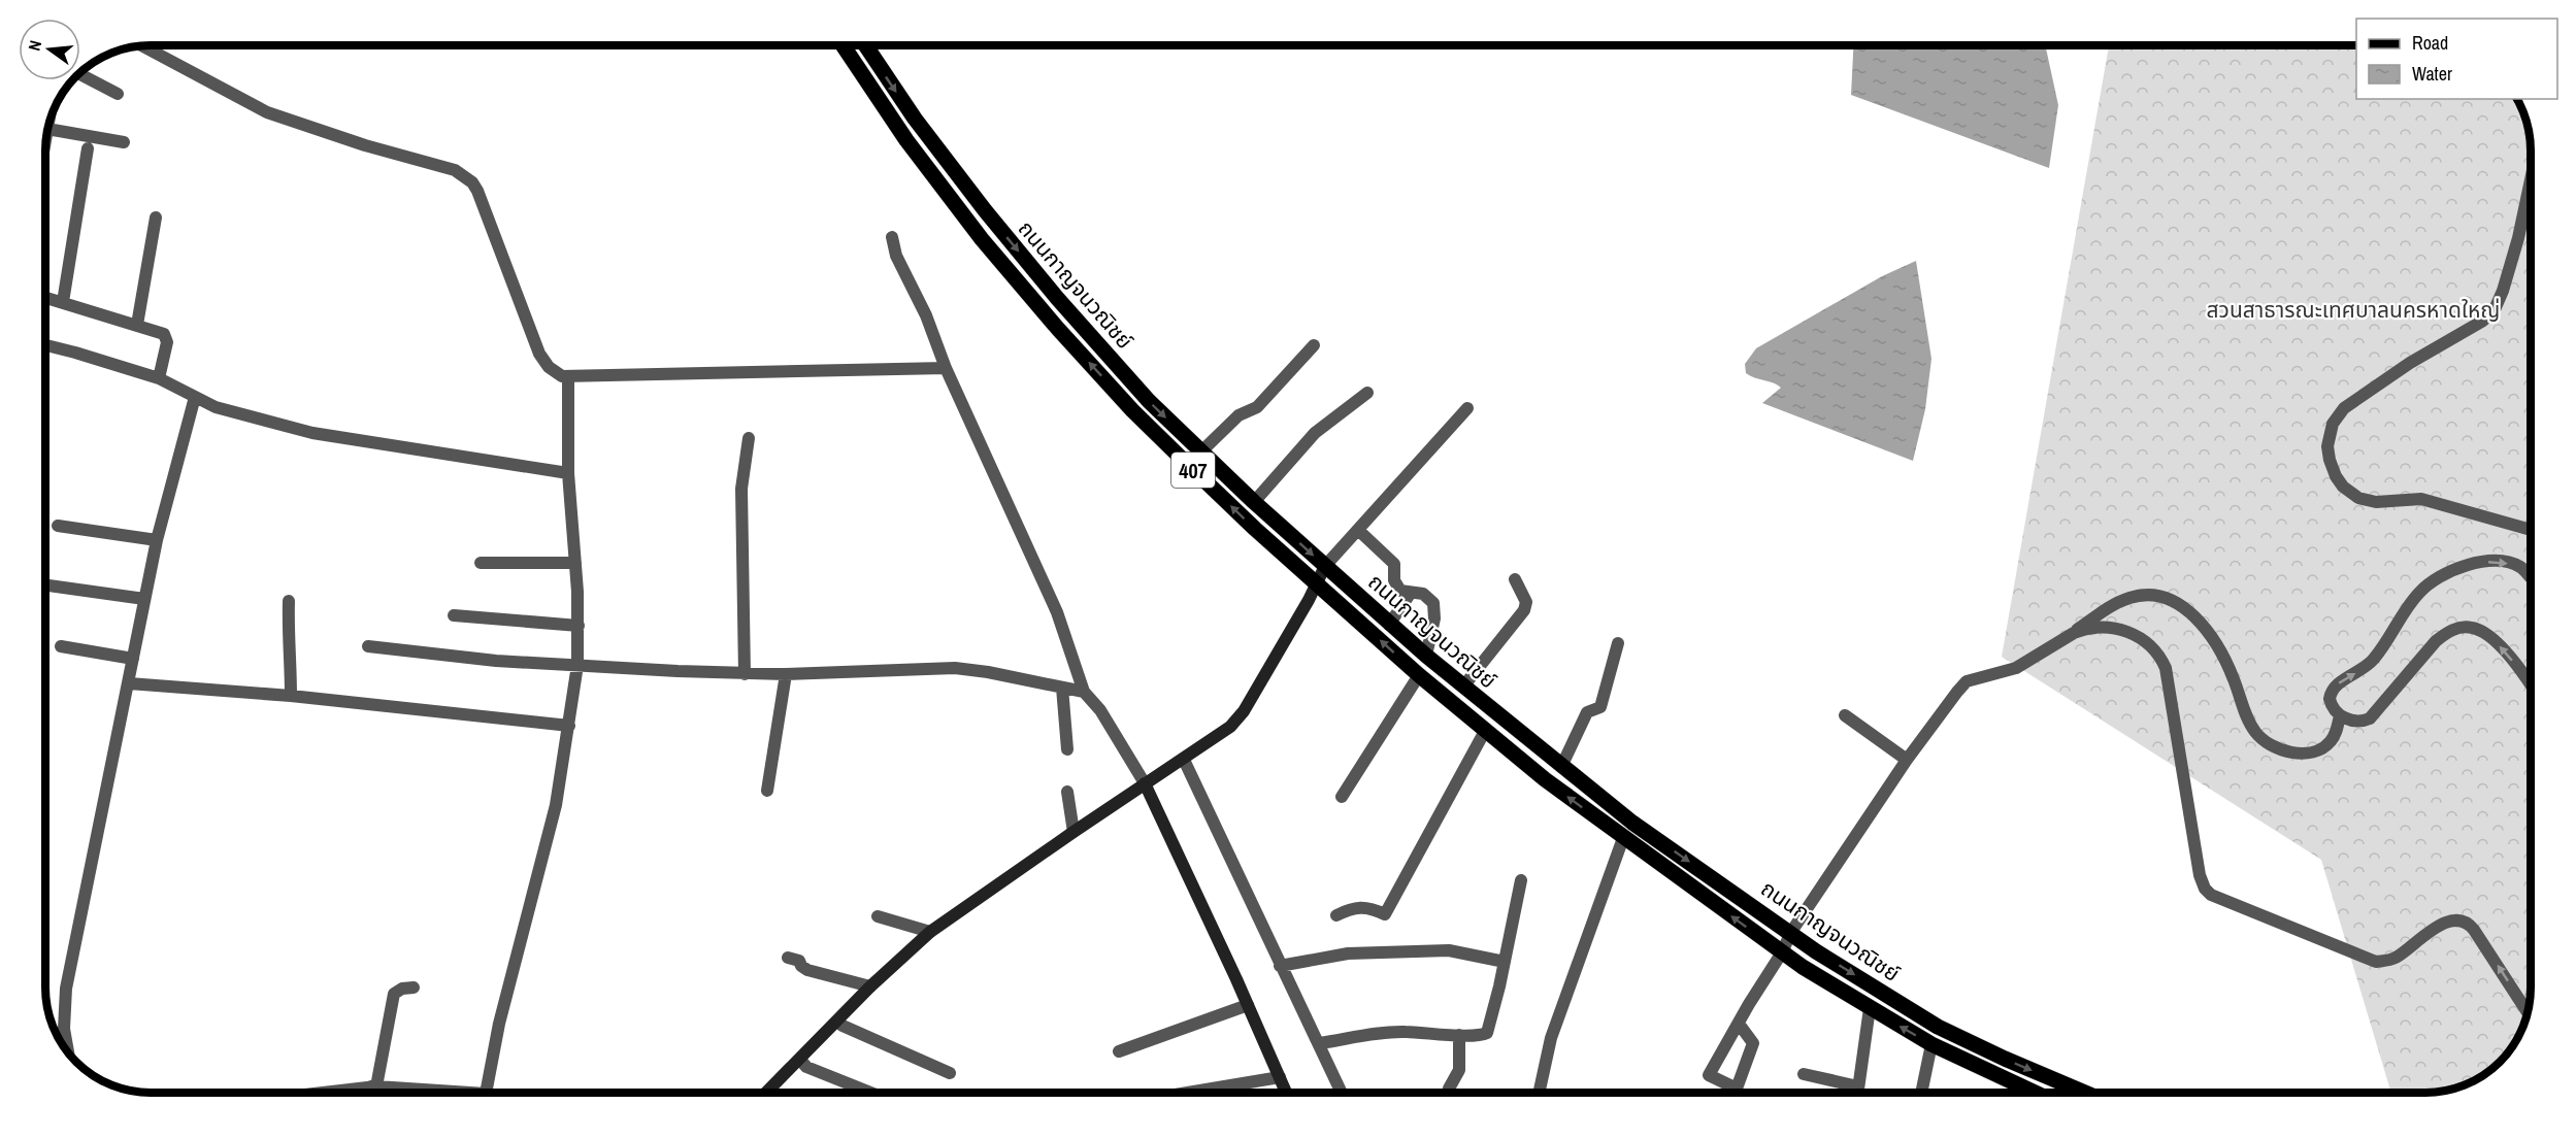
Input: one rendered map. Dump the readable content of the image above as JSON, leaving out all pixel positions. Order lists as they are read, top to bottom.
{
  "streets": {
    "main road": ["ถนนกาญจนวณิชย์", "407"]
  },
  "parks": ["สวนสาธารณะเทศบาลนครหาดใหญ่"],
  "legend": ["Road", "Water"],
  "north": "left"
}
